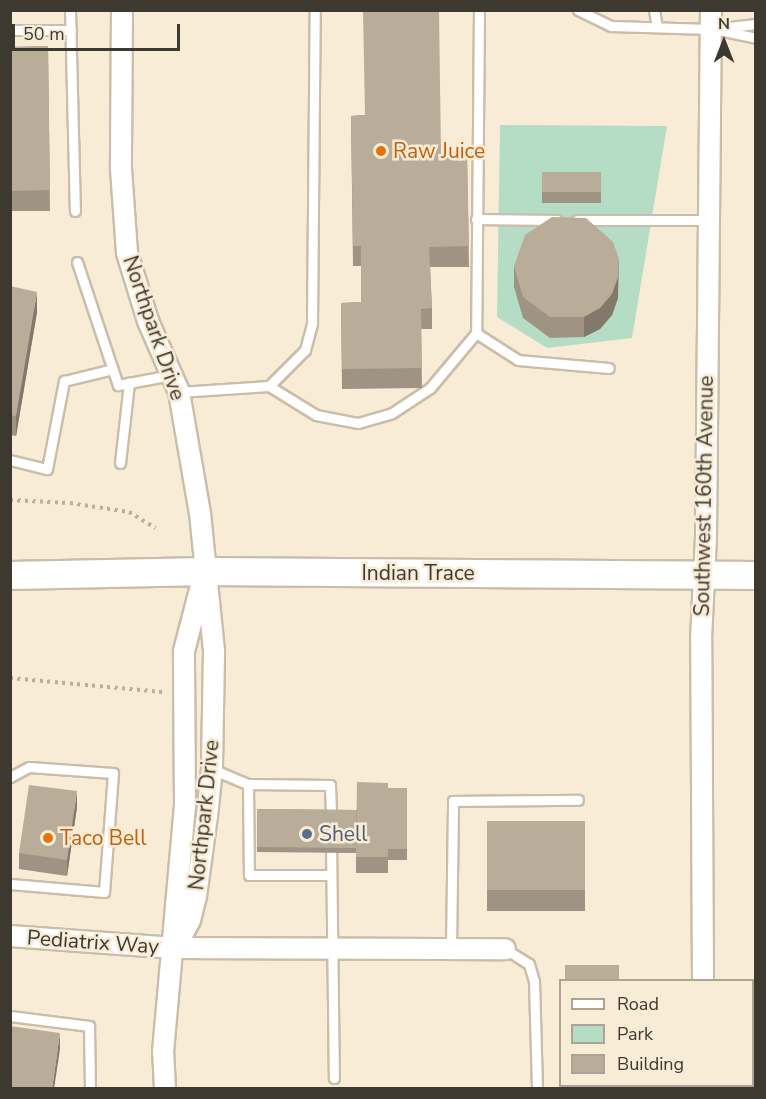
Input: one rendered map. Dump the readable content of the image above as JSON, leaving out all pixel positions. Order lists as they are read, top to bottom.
{
  "streets": {
    "street": [
      "Northpark Drive",
      "Southwest 160th Avenue",
      "Indian Trace",
      "Pediatrix Way"
    ]
  },
  "crossings": [
    ["Northpark Drive", "Indian Trace"],
    ["Northpark Drive", "Pediatrix Way"],
    ["Southwest 160th Avenue", "Indian Trace"]
  ],
  "places": ["Raw Juice", "Shell", "Taco Bell"],
  "legend": ["Road", "Park", "Building"],
  "scale_bar": "50 m",
  "north": "top"
}
